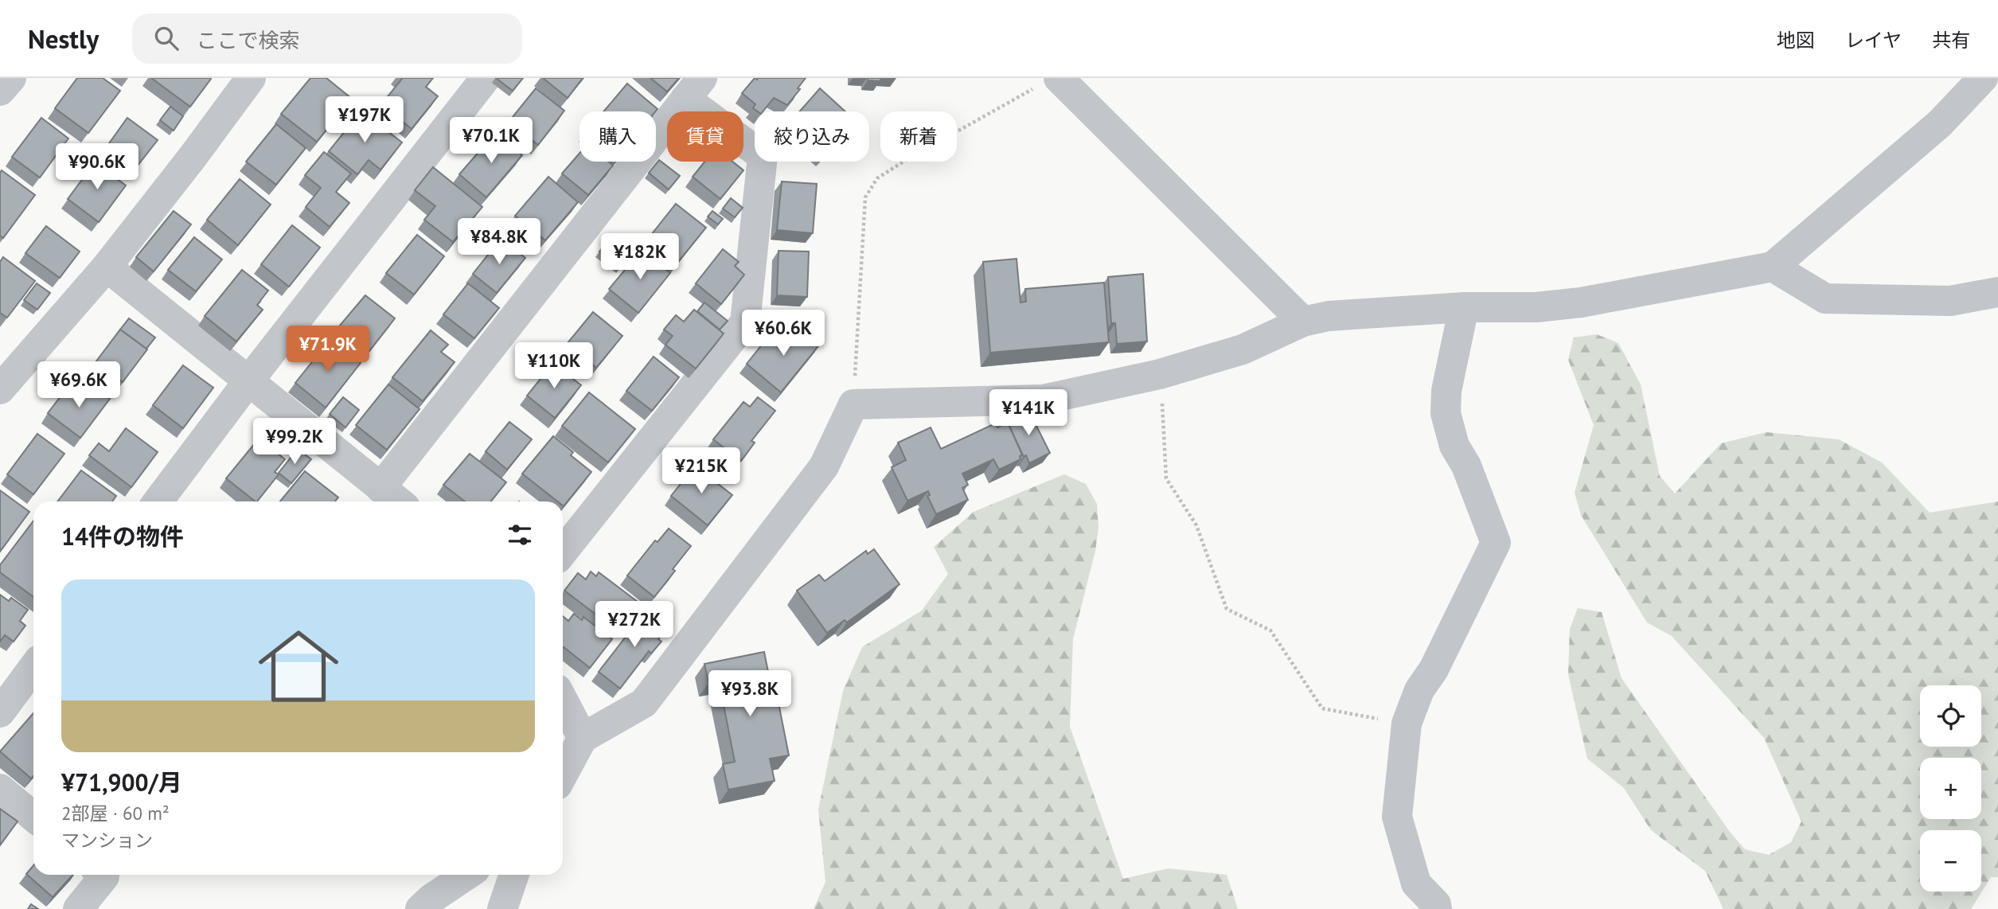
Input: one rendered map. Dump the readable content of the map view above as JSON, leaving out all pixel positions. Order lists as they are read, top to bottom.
{
  "page": {
    "header": "Nestly",
    "search": "ここで検索",
    "nav": ["地図", "レイヤ", "共有"],
    "price": [
      "¥197K",
      "¥70.1K",
      "¥90.6K",
      "¥84.8K",
      "¥182K",
      "¥60.6K",
      "¥71.9K",
      "¥110K",
      "¥69.6K",
      "¥141K",
      "¥99.2K",
      "¥215K",
      "¥272K",
      "¥93.8K"
    ],
    "chip": [
      "購入",
      "賃貸",
      "絞り込み",
      "新着"
    ],
    "heading": "14件の物件",
    "list": [
      {
        "name": "¥71,900/月",
        "note": "2部屋 · 60 m² · マンション"
      }
    ],
    "map_buttons": ["+", "−"]
  }
}
